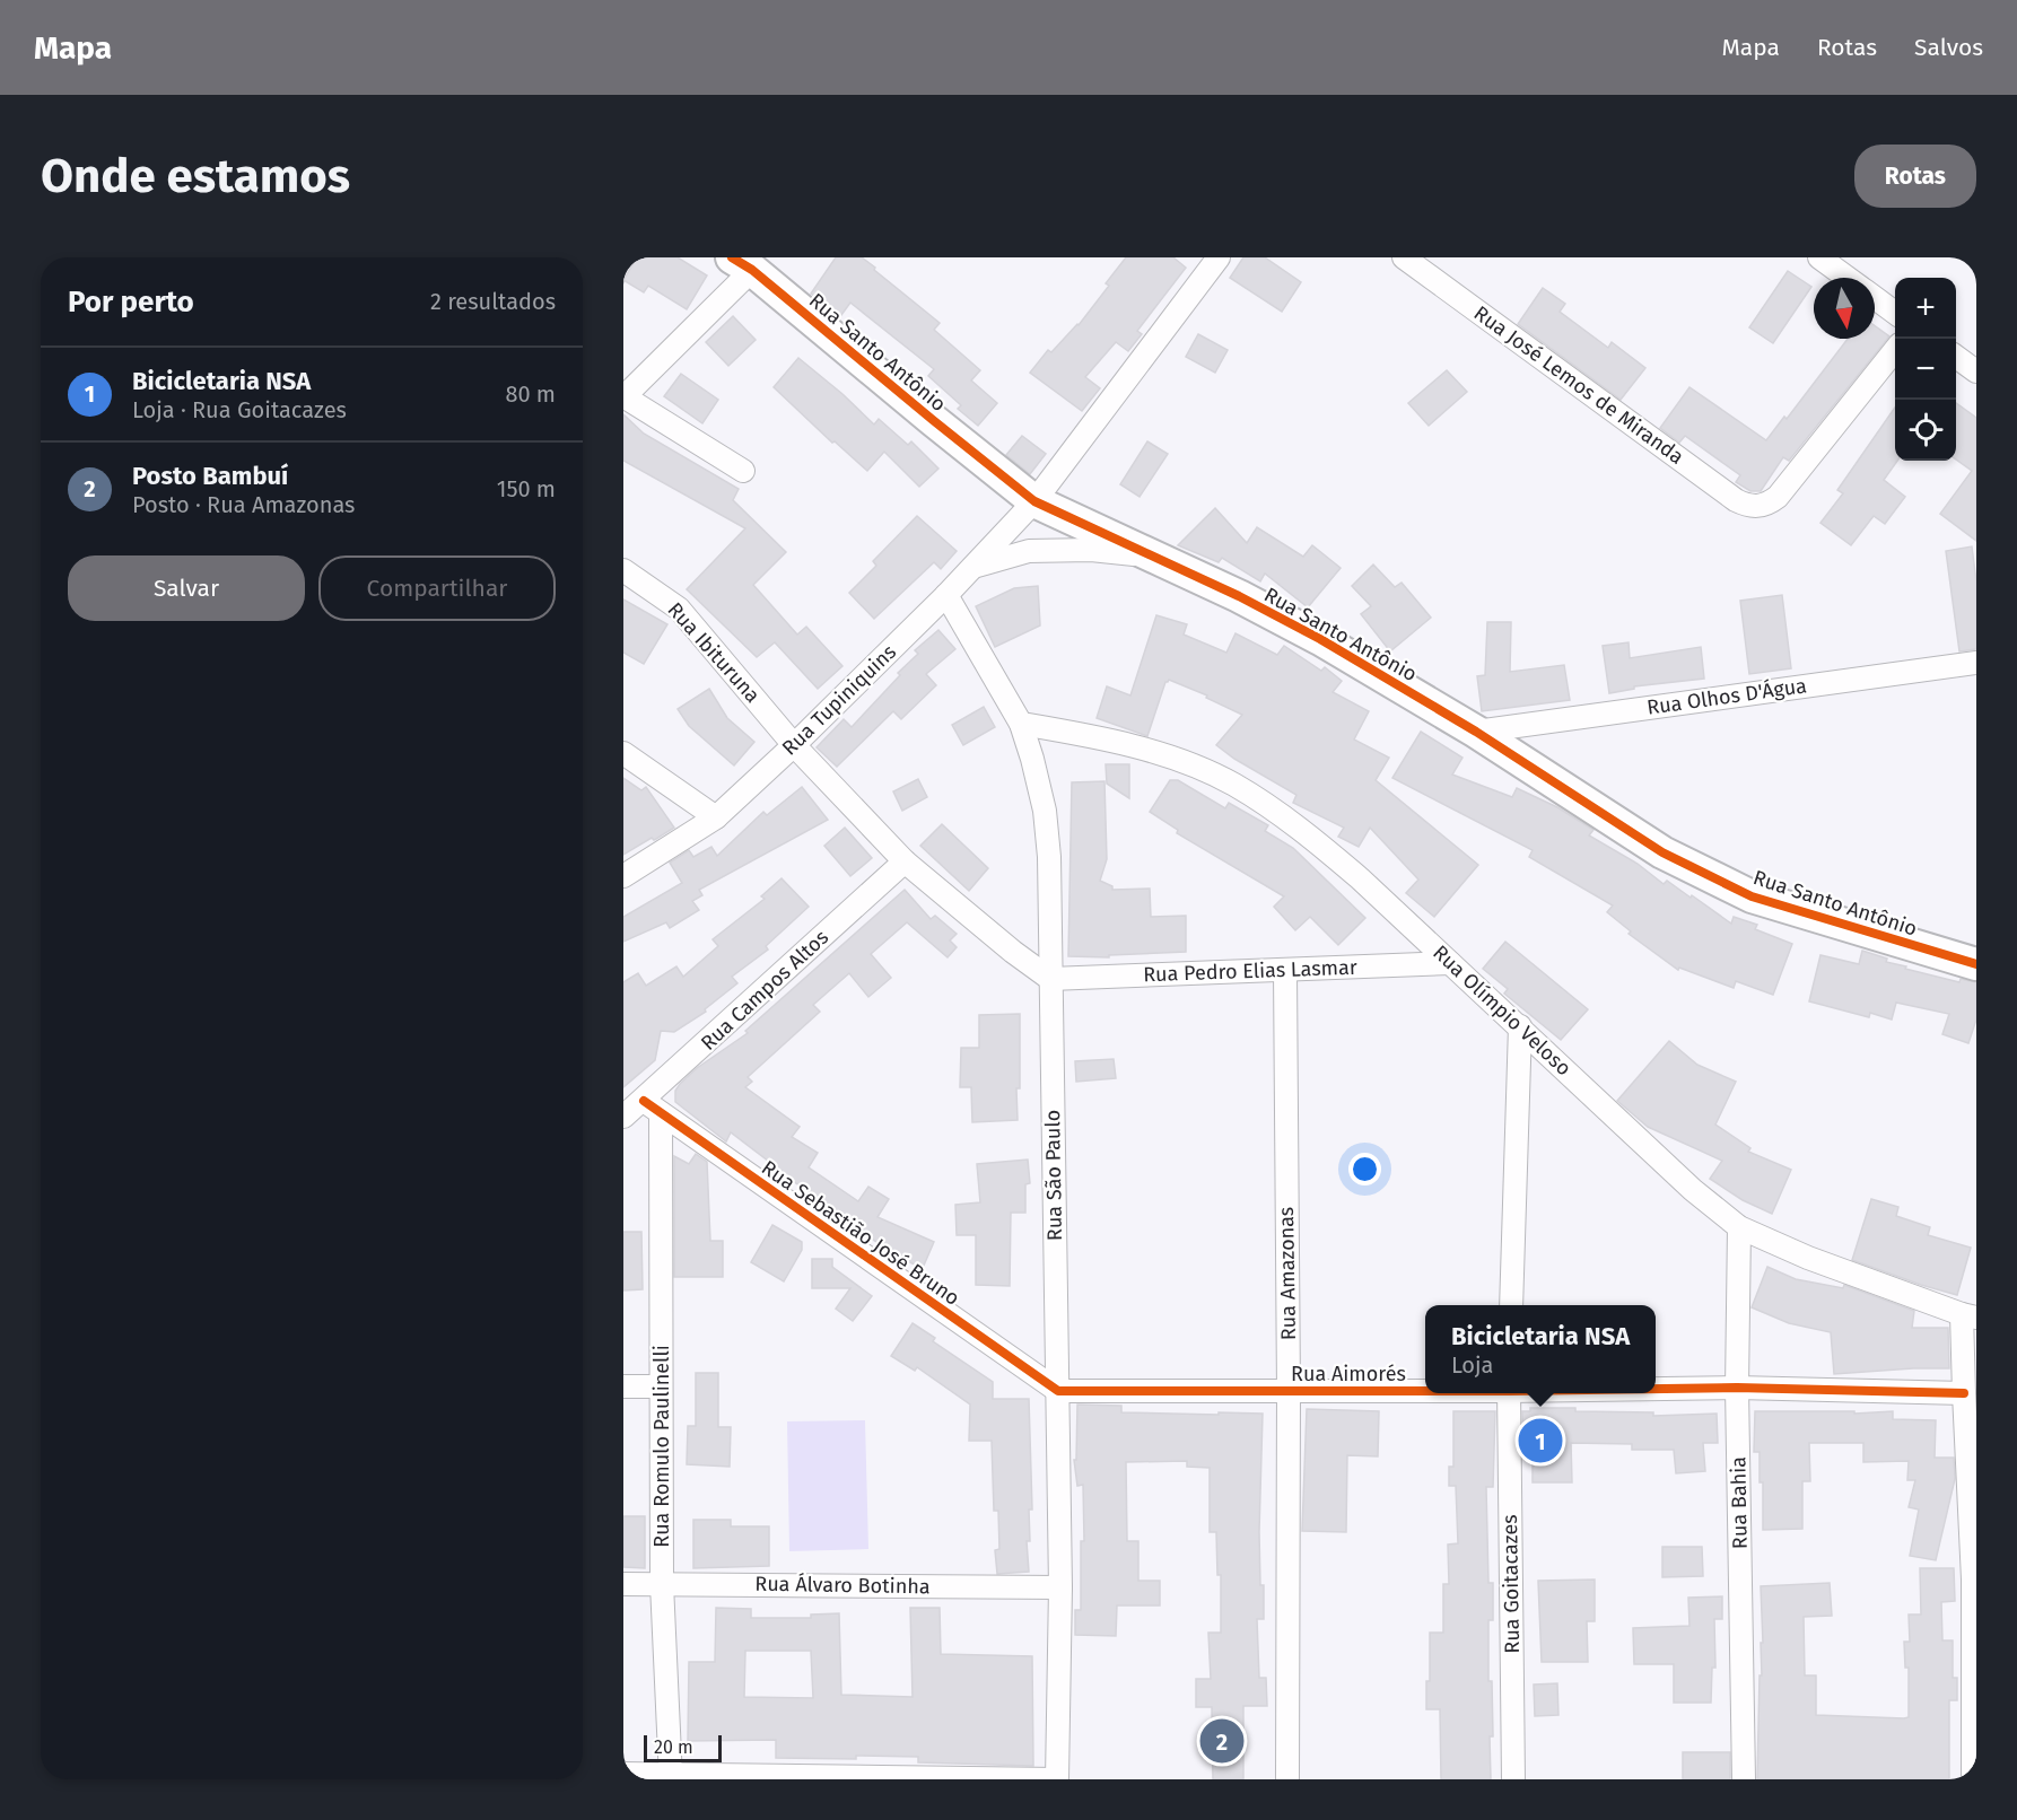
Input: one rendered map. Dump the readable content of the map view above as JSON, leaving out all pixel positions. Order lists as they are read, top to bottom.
{
  "streets": {
    "street": [
      "Rua Santo Antônio",
      "Rua José Lemos de Miranda",
      "Rua Ibituruna",
      "Rua Olhos D'Água",
      "Rua Tupiniquins",
      "Rua Pedro Elias Lasmar",
      "Rua Campos Altos",
      "Rua Olímpio Veloso",
      "Rua São Paulo",
      "Rua Sebastião José Bruno",
      "Rua Amazonas",
      "Rua Aimorés",
      "Rua Romulo Paulinelli",
      "Rua Bahia",
      "Rua Goitacazes",
      "Rua Álvaro Botinha"
    ]
  },
  "crossings": [
    ["Rua Santo Antônio", "Rua Olhos D'Água"],
    ["Rua Santo Antônio", "Rua Tupiniquins"],
    ["Rua Ibituruna", "Rua Tupiniquins"],
    ["Rua Tupiniquins", "Rua São Paulo"],
    ["Rua Pedro Elias Lasmar", "Rua Olímpio Veloso"],
    ["Rua Pedro Elias Lasmar", "Rua São Paulo"],
    ["Rua Pedro Elias Lasmar", "Rua Amazonas"],
    ["Rua Campos Altos", "Rua Sebastião José Bruno"],
    ["Rua Campos Altos", "Rua Romulo Paulinelli"],
    ["Rua Olímpio Veloso", "Rua São Paulo"],
    ["Rua Olímpio Veloso", "Rua Bahia"],
    ["Rua São Paulo", "Rua Sebastião José Bruno"],
    ["Rua São Paulo", "Rua Aimorés"],
    ["Rua São Paulo", "Rua Álvaro Botinha"],
    ["Rua Sebastião José Bruno", "Rua Aimorés"],
    ["Rua Sebastião José Bruno", "Rua Romulo Paulinelli"],
    ["Rua Amazonas", "Rua Aimorés"],
    ["Rua Aimorés", "Rua Bahia"],
    ["Rua Romulo Paulinelli", "Rua Álvaro Botinha"]
  ],
  "scale_bar": "20 m",
  "north": "bottom",
  "page": {
    "header": "Mapa",
    "nav": ["Mapa", "Rotas", "Salvos"],
    "buttons": [
      "Rotas",
      ["Salvar", "Compartilhar"]
    ],
    "title": "Onde estamos",
    "heading": ["Por perto", "2 resultados"],
    "map_buttons": ["+", "−"],
    "list": [
      {
        "mark": "1",
        "name": "Bicicletaria NSA",
        "note": "Loja · Rua Goitacazes",
        "value": "80 m"
      },
      {
        "mark": "2",
        "name": "Posto Bambuí",
        "note": "Posto · Rua Amazonas",
        "value": "150 m"
      }
    ],
    "popup": ["Bicicletaria NSA", "Loja"],
    "pins": ["1", "2"],
    "scale": "20 m"
  }
}
